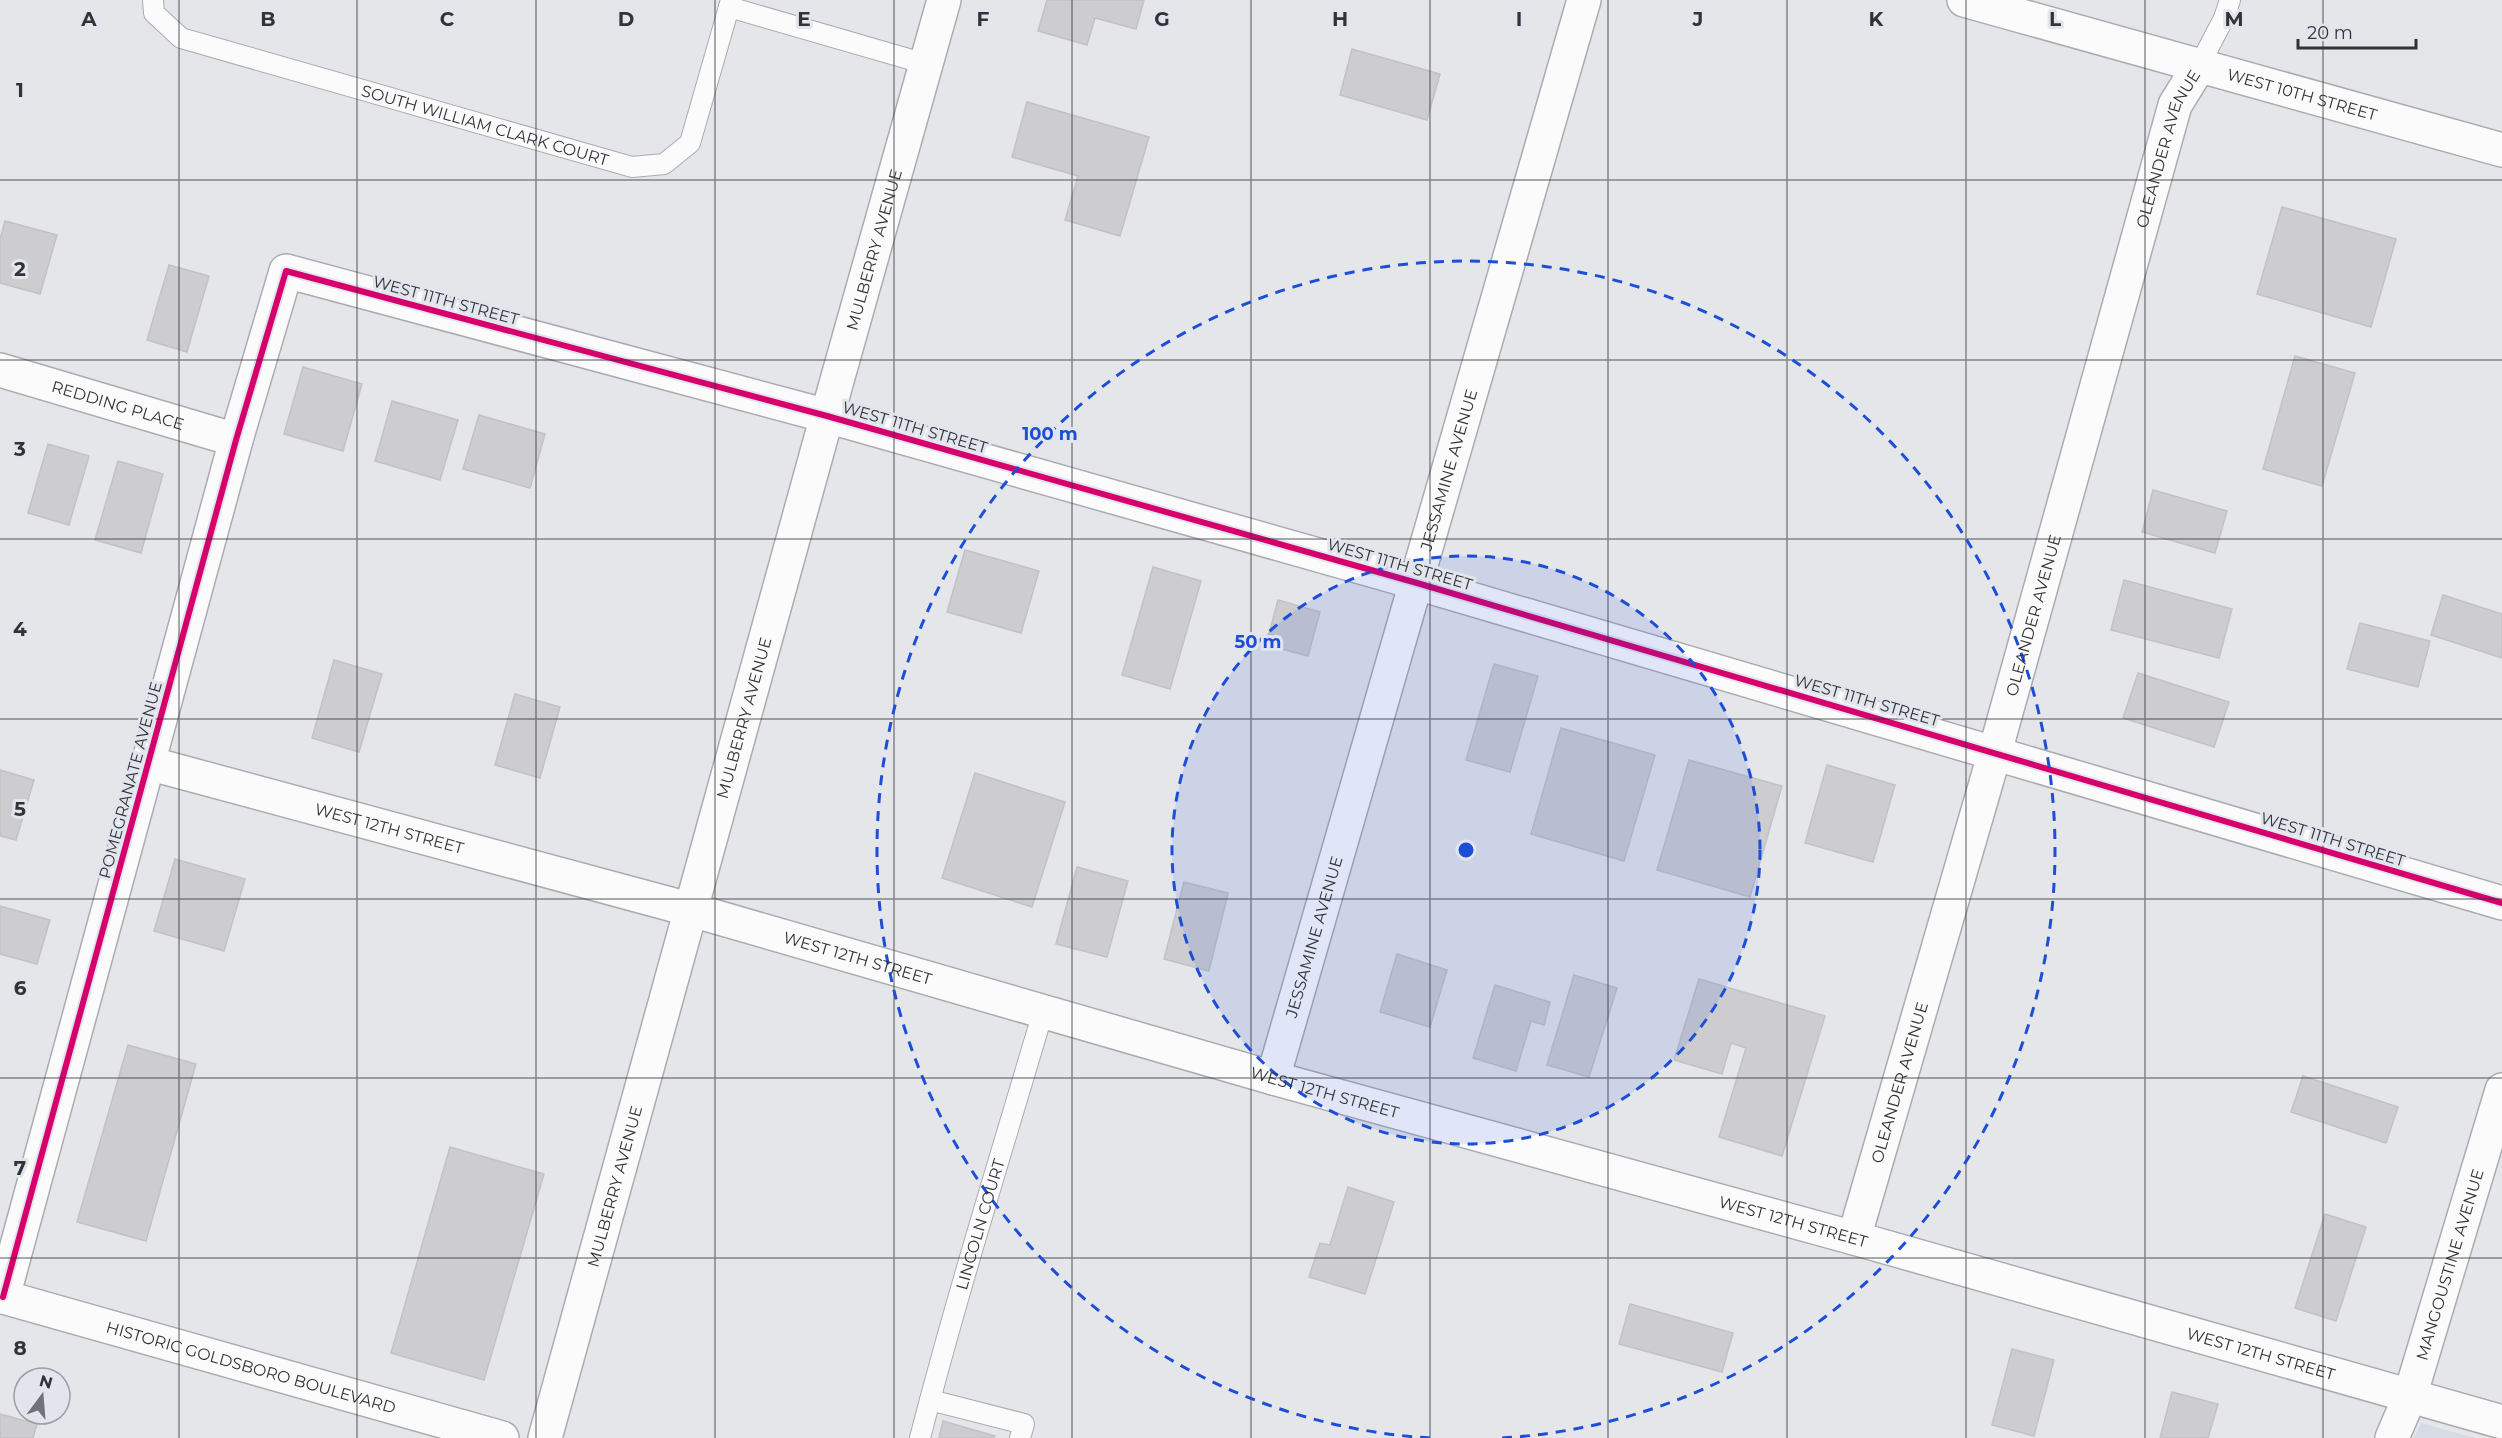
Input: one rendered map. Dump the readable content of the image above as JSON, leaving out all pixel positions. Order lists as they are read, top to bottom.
{
  "streets": {
    "street": [
      "WEST 10TH STREET",
      "OLEANDER AVENUE",
      "MULBERRY AVENUE",
      "WEST 11TH STREET",
      "REDDING PLACE",
      "JESSAMINE AVENUE",
      "POMEGRANATE AVENUE",
      "WEST 12TH STREET",
      "MANGOUSTINE AVENUE",
      "HISTORIC GOLDSBORO BOULEVARD"
    ],
    "lane": ["SOUTH WILLIAM CLARK COURT", "LINCOLN COURT"]
  },
  "crossings": [
    ["WEST 10TH STREET", "OLEANDER AVENUE"],
    ["OLEANDER AVENUE", "WEST 11TH STREET"],
    ["OLEANDER AVENUE", "WEST 12TH STREET"],
    ["MULBERRY AVENUE", "WEST 11TH STREET"],
    ["MULBERRY AVENUE", "WEST 12TH STREET"],
    ["WEST 11TH STREET", "JESSAMINE AVENUE"],
    ["WEST 11TH STREET", "POMEGRANATE AVENUE"],
    ["REDDING PLACE", "POMEGRANATE AVENUE"],
    ["JESSAMINE AVENUE", "WEST 12TH STREET"],
    ["POMEGRANATE AVENUE", "WEST 12TH STREET"],
    ["POMEGRANATE AVENUE", "HISTORIC GOLDSBORO BOULEVARD"],
    ["WEST 12TH STREET", "LINCOLN COURT"],
    ["WEST 12TH STREET", "MANGOUSTINE AVENUE"]
  ],
  "scale_bar": "20 m",
  "north": "top",
  "grid": {
    "columns": [
      "A",
      "B",
      "C",
      "D",
      "E",
      "F",
      "G",
      "H",
      "I",
      "J",
      "K",
      "L",
      "M"
    ],
    "rows": [
      "1",
      "2",
      "3",
      "4",
      "5",
      "6",
      "7",
      "8"
    ]
  },
  "rings": ["100 m", "50 m"]
}
